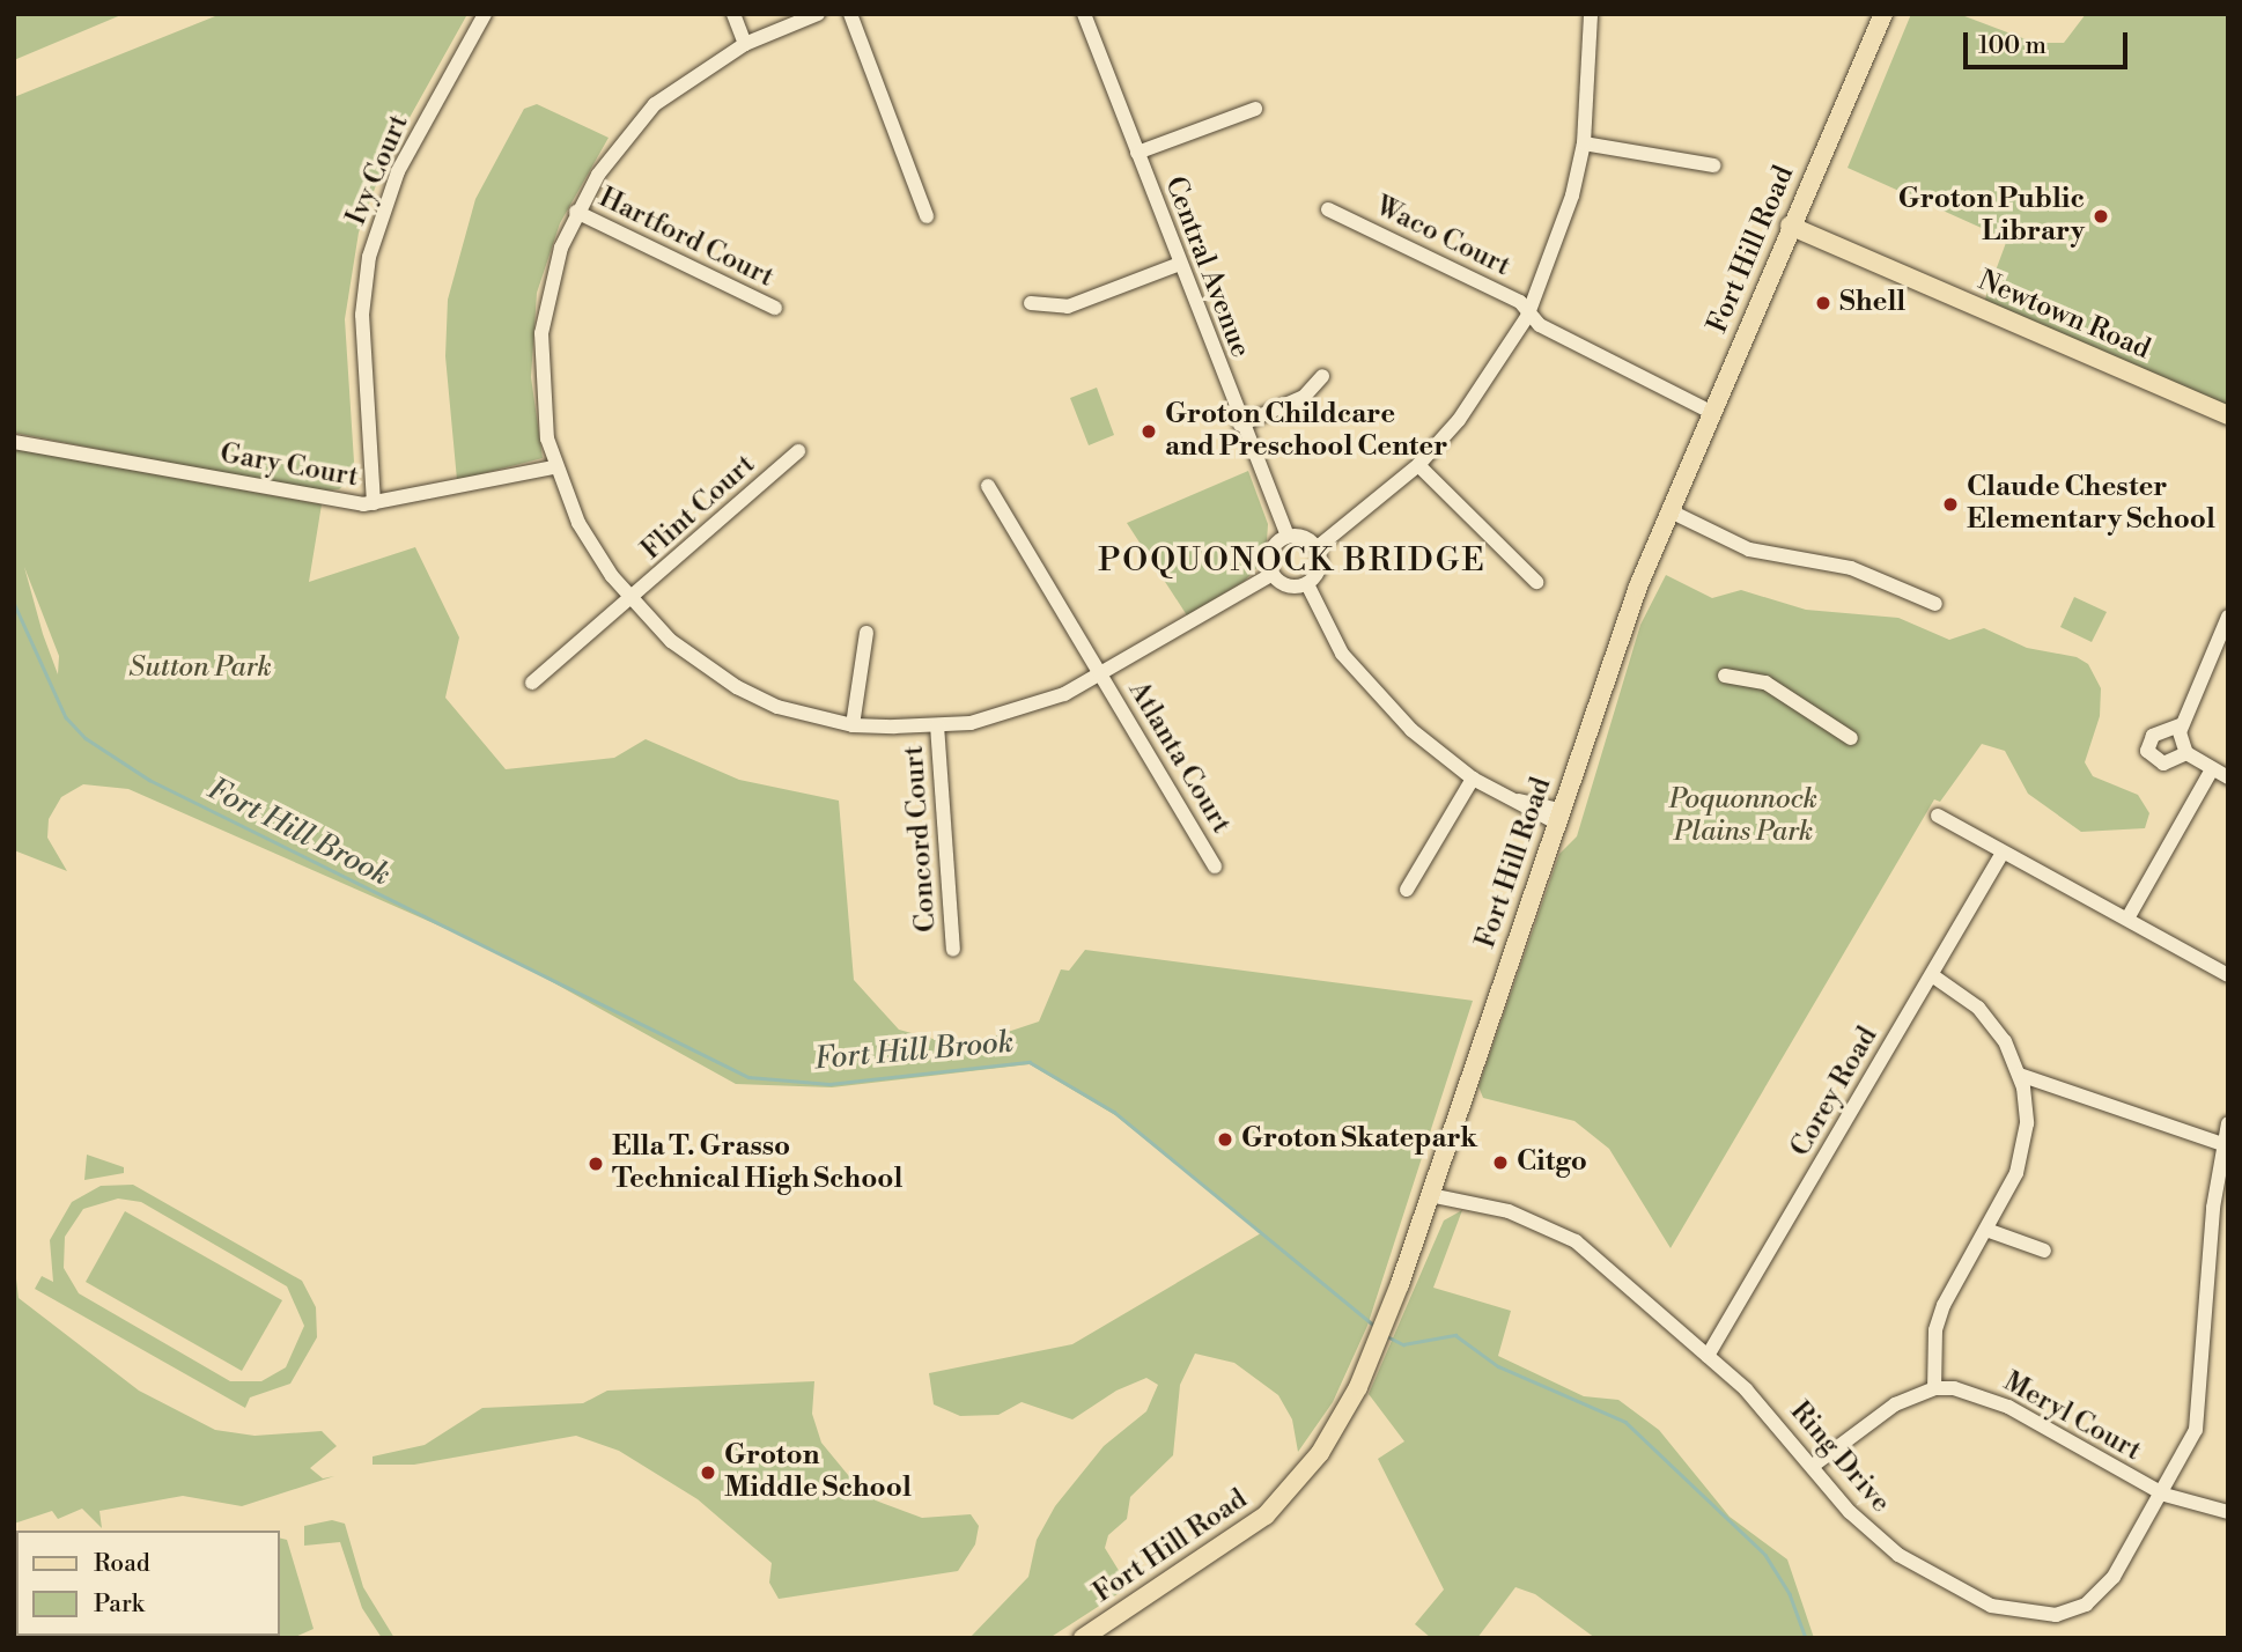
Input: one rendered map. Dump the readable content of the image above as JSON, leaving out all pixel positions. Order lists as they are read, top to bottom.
{
  "streets": {
    "main road": ["Fort Hill Road", "Newtown Road"],
    "street": [
      "Ivy Court",
      "Waco Court",
      "Hartford Court",
      "Central Avenue",
      "Gary Court",
      "Flint Court",
      "Atlanta Court",
      "Concord Court",
      "Corey Road",
      "Meryl Court",
      "Ring Drive"
    ]
  },
  "crossings": [
    ["Ivy Court", "Gary Court"],
    ["Waco Court", "Fort Hill Road"],
    ["Fort Hill Road", "Newtown Road"],
    ["Fort Hill Road", "Ring Drive"],
    ["Corey Road", "Ring Drive"],
    ["Meryl Court", "Ring Drive"]
  ],
  "districts": ["POQUONOCK BRIDGE"],
  "water": ["Fort Hill Brook"],
  "parks": ["Sutton Park", "Poquonnock Plains Park"],
  "places": [
    "Groton Public Library",
    "Shell",
    "Groton Childcare and Preschool Center",
    "Claude Chester Elementary School",
    "Groton Skatepark",
    "Citgo",
    "Ella T. Grasso Technical High School",
    "Groton Middle School"
  ],
  "legend": ["Road", "Park"],
  "scale_bar": "100 m"
}
